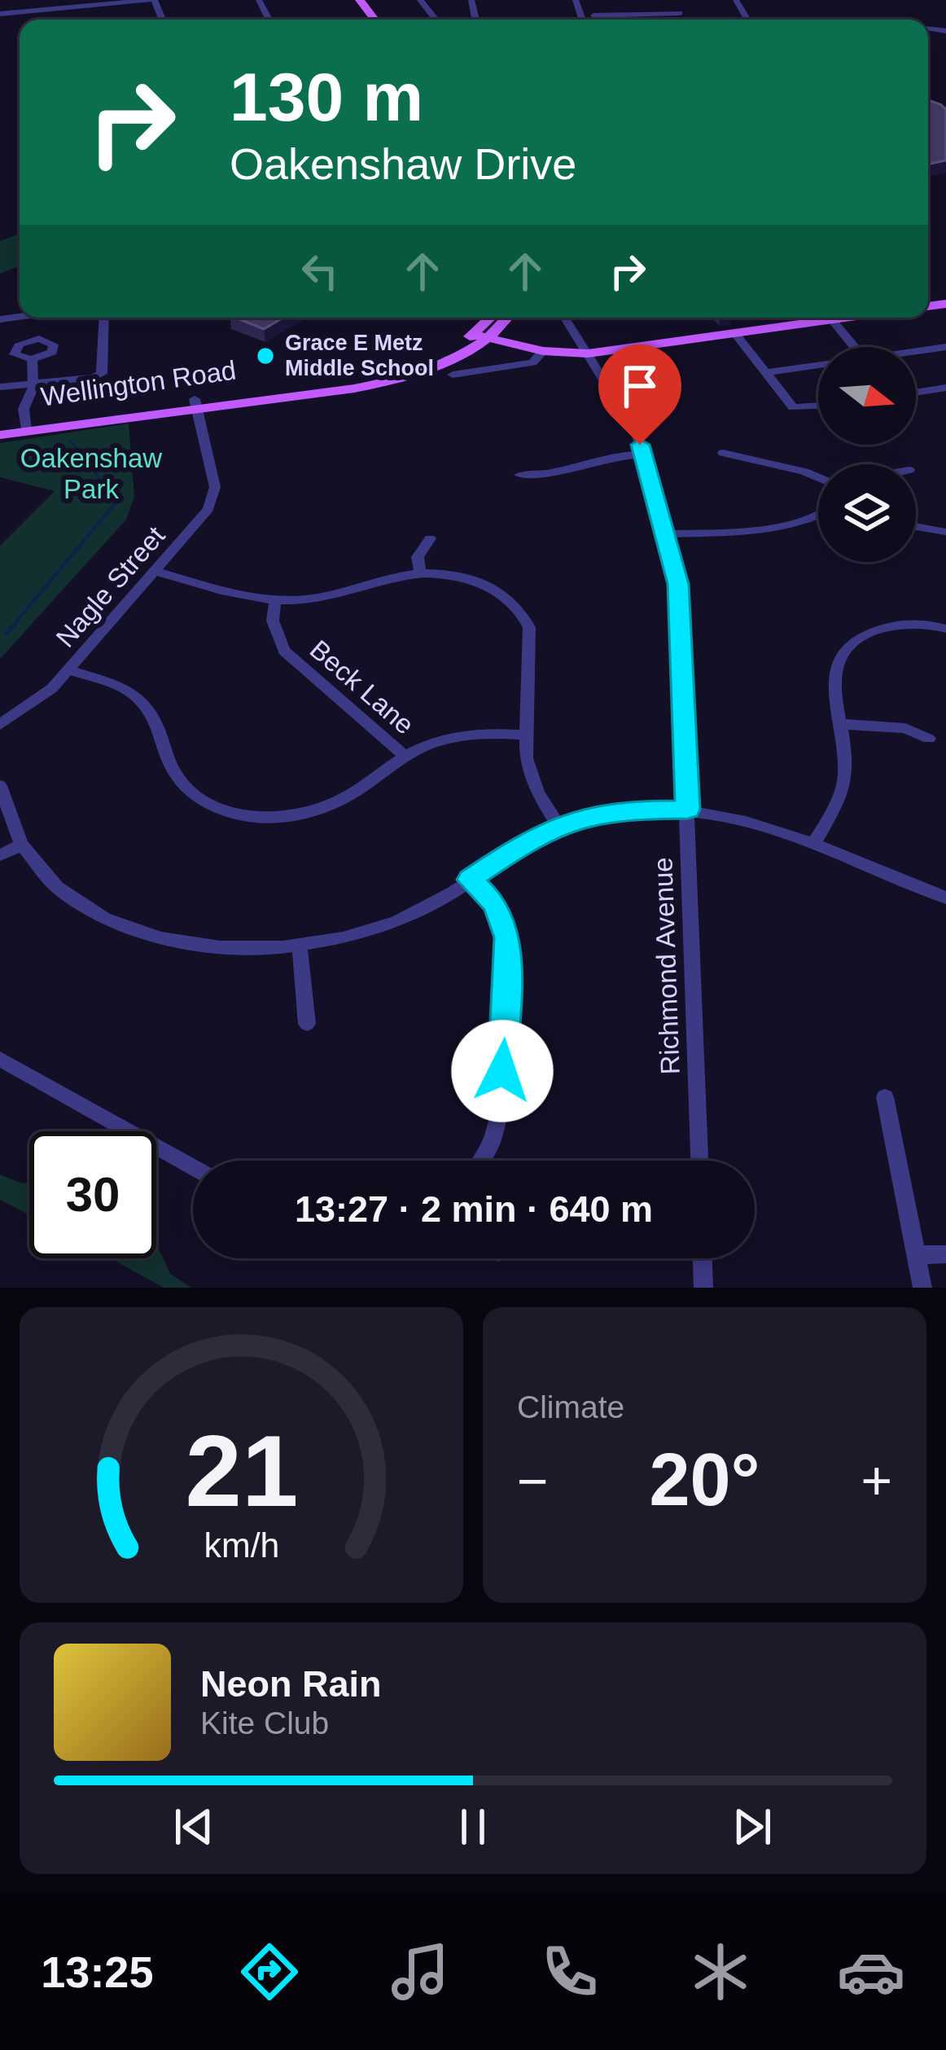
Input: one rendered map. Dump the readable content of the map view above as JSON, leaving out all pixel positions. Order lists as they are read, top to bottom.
{
  "streets": {
    "main road": ["Wellington Road"],
    "street": ["Nagle Street", "Beck Lane", "Richmond Avenue"]
  },
  "crossings": [
    ["Wellington Road", "Nagle Street"]
  ],
  "parks": ["Oakenshaw Park"],
  "places": ["Grace E Metz Middle School"],
  "north": "right",
  "page": {
    "turn": ["130 m", "Oakenshaw Drive"],
    "limit": "30",
    "trip": "13:27 · 2 min · 640 m",
    "tile": "Climate",
    "heat": ["−", "20°", "+"],
    "song": ["Neon Rain", "Kite Club"],
    "tabs": "13:25",
    "gauge": ["21", "km/h"]
  }
}
